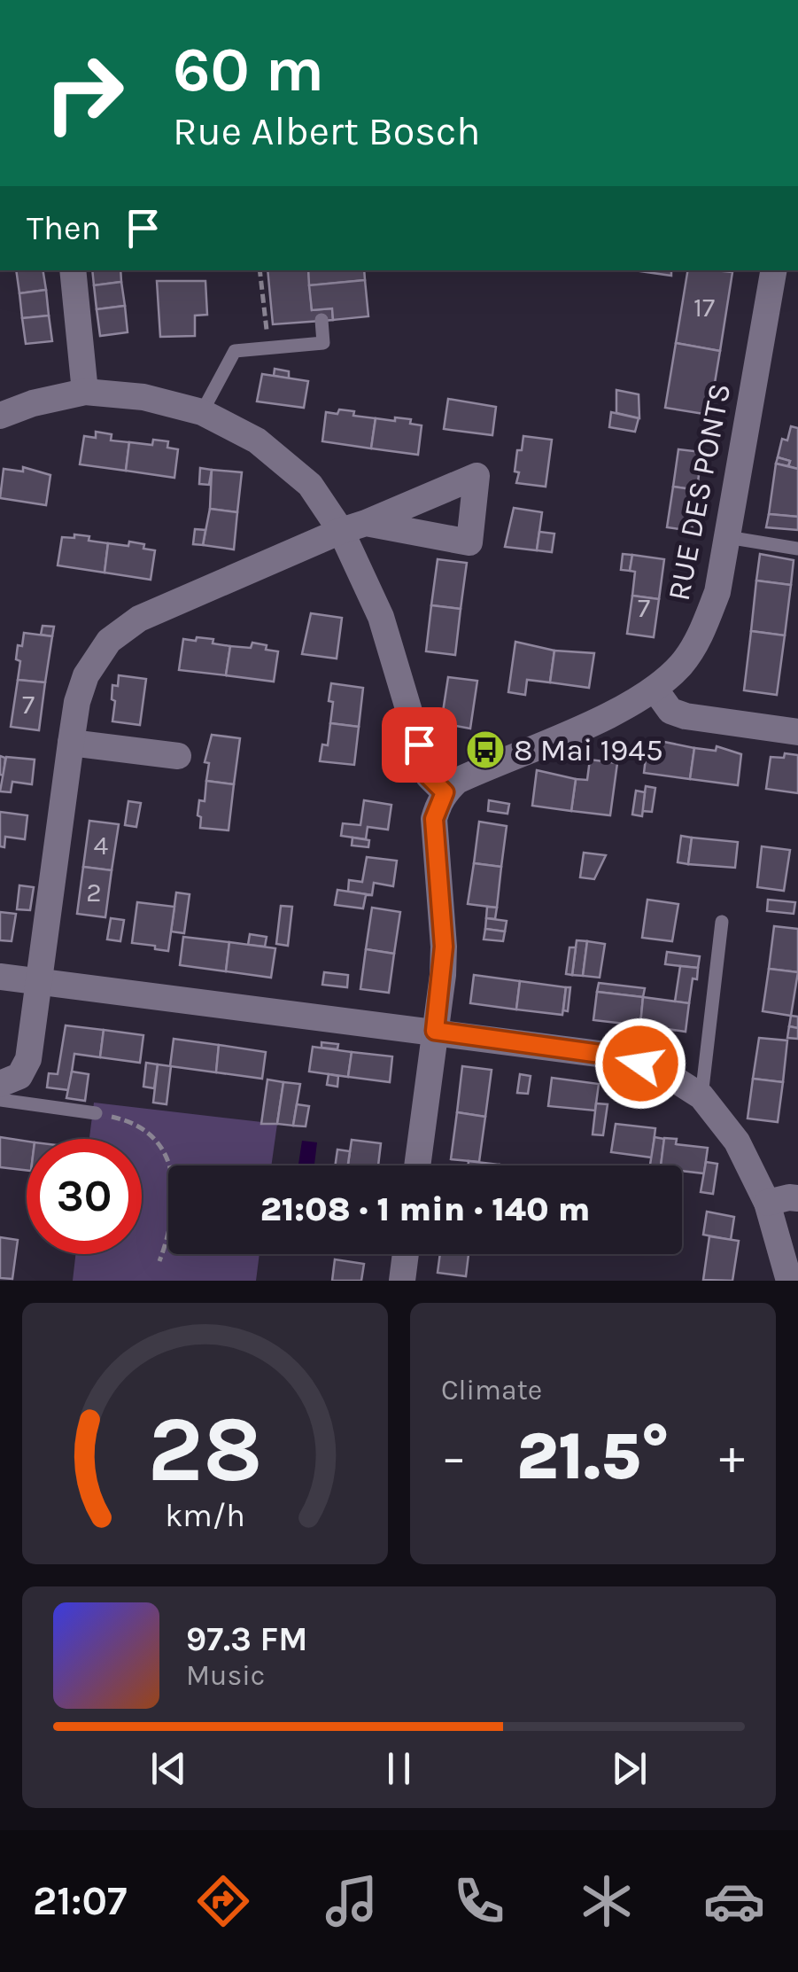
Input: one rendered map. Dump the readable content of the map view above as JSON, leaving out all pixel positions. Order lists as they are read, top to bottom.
{
  "streets": {
    "street": ["RUE DES PONTS"]
  },
  "places": {
    "bus stop": ["8 Mai 1945"]
  },
  "house_numbers": [
    "17",
    "7",
    "7",
    "4",
    "2"
  ],
  "page": {
    "turn": ["60 m", "Rue Albert Bosch"],
    "then": "Then",
    "limit": "30",
    "trip": "21:08 · 1 min · 140 m",
    "tile": "Climate",
    "heat": ["−", "21.5°", "+"],
    "song": ["97.3 FM", "Music"],
    "tabs": "21:07",
    "gauge": ["28", "km/h"]
  }
}
